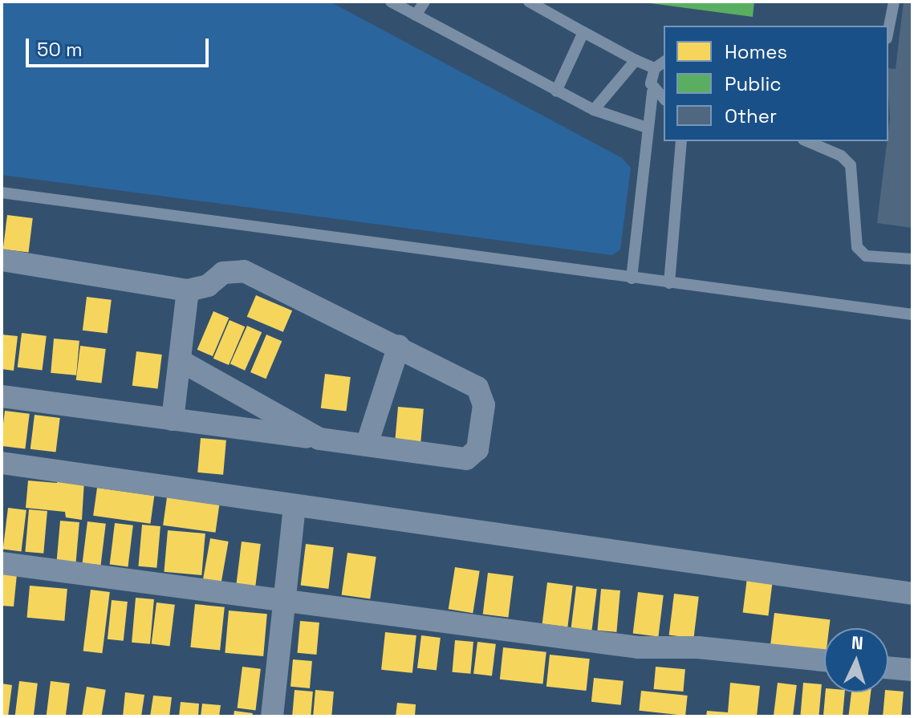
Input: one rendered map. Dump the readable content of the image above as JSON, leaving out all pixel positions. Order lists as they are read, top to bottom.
{
  "legend": ["Homes", "Public", "Other"],
  "scale_bar": "50 m",
  "north": "top"
}
